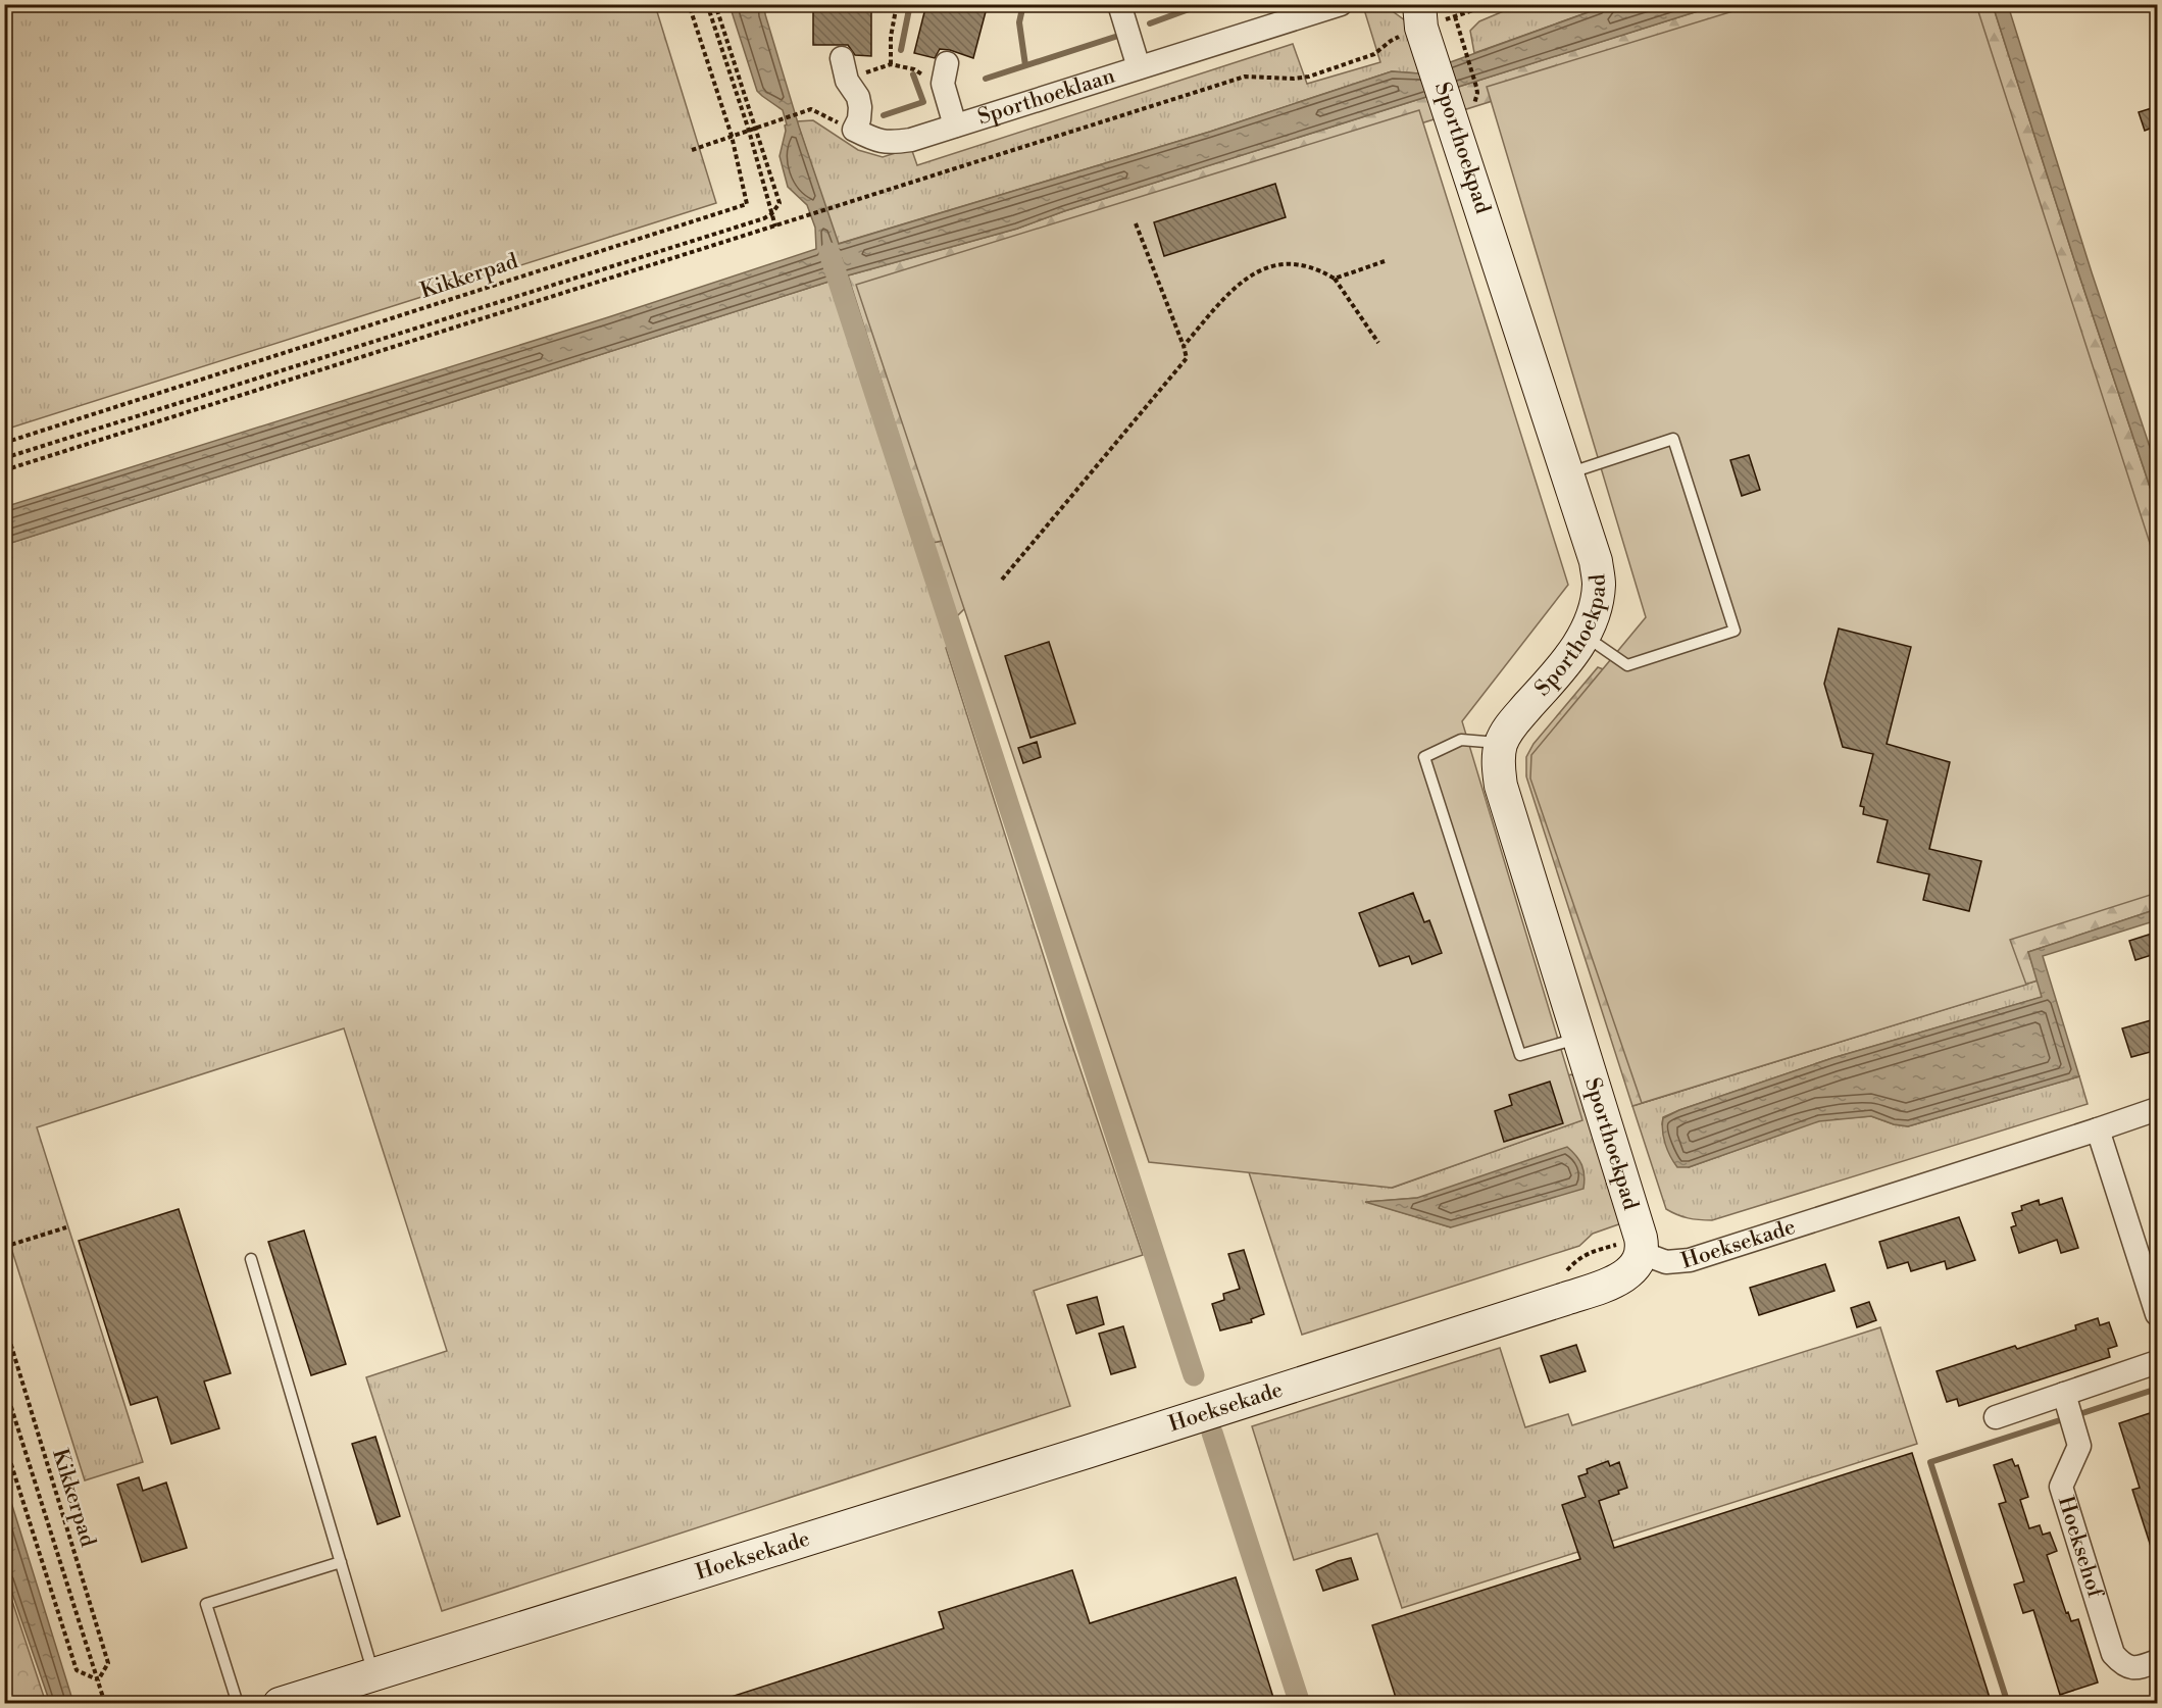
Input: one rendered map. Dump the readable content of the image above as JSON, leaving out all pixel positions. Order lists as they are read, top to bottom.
{
  "streets": {
    "street": [
      "Sporthoeklaan",
      "Sporthoekpad",
      "Hoeksekade",
      "Hoeksehof"
    ],
    "path": ["Kikkerpad"]
  },
  "crossings": [
    ["Sporthoekpad", "Kikkerpad"],
    ["Sporthoekpad", "Hoeksekade"]
  ]
}
